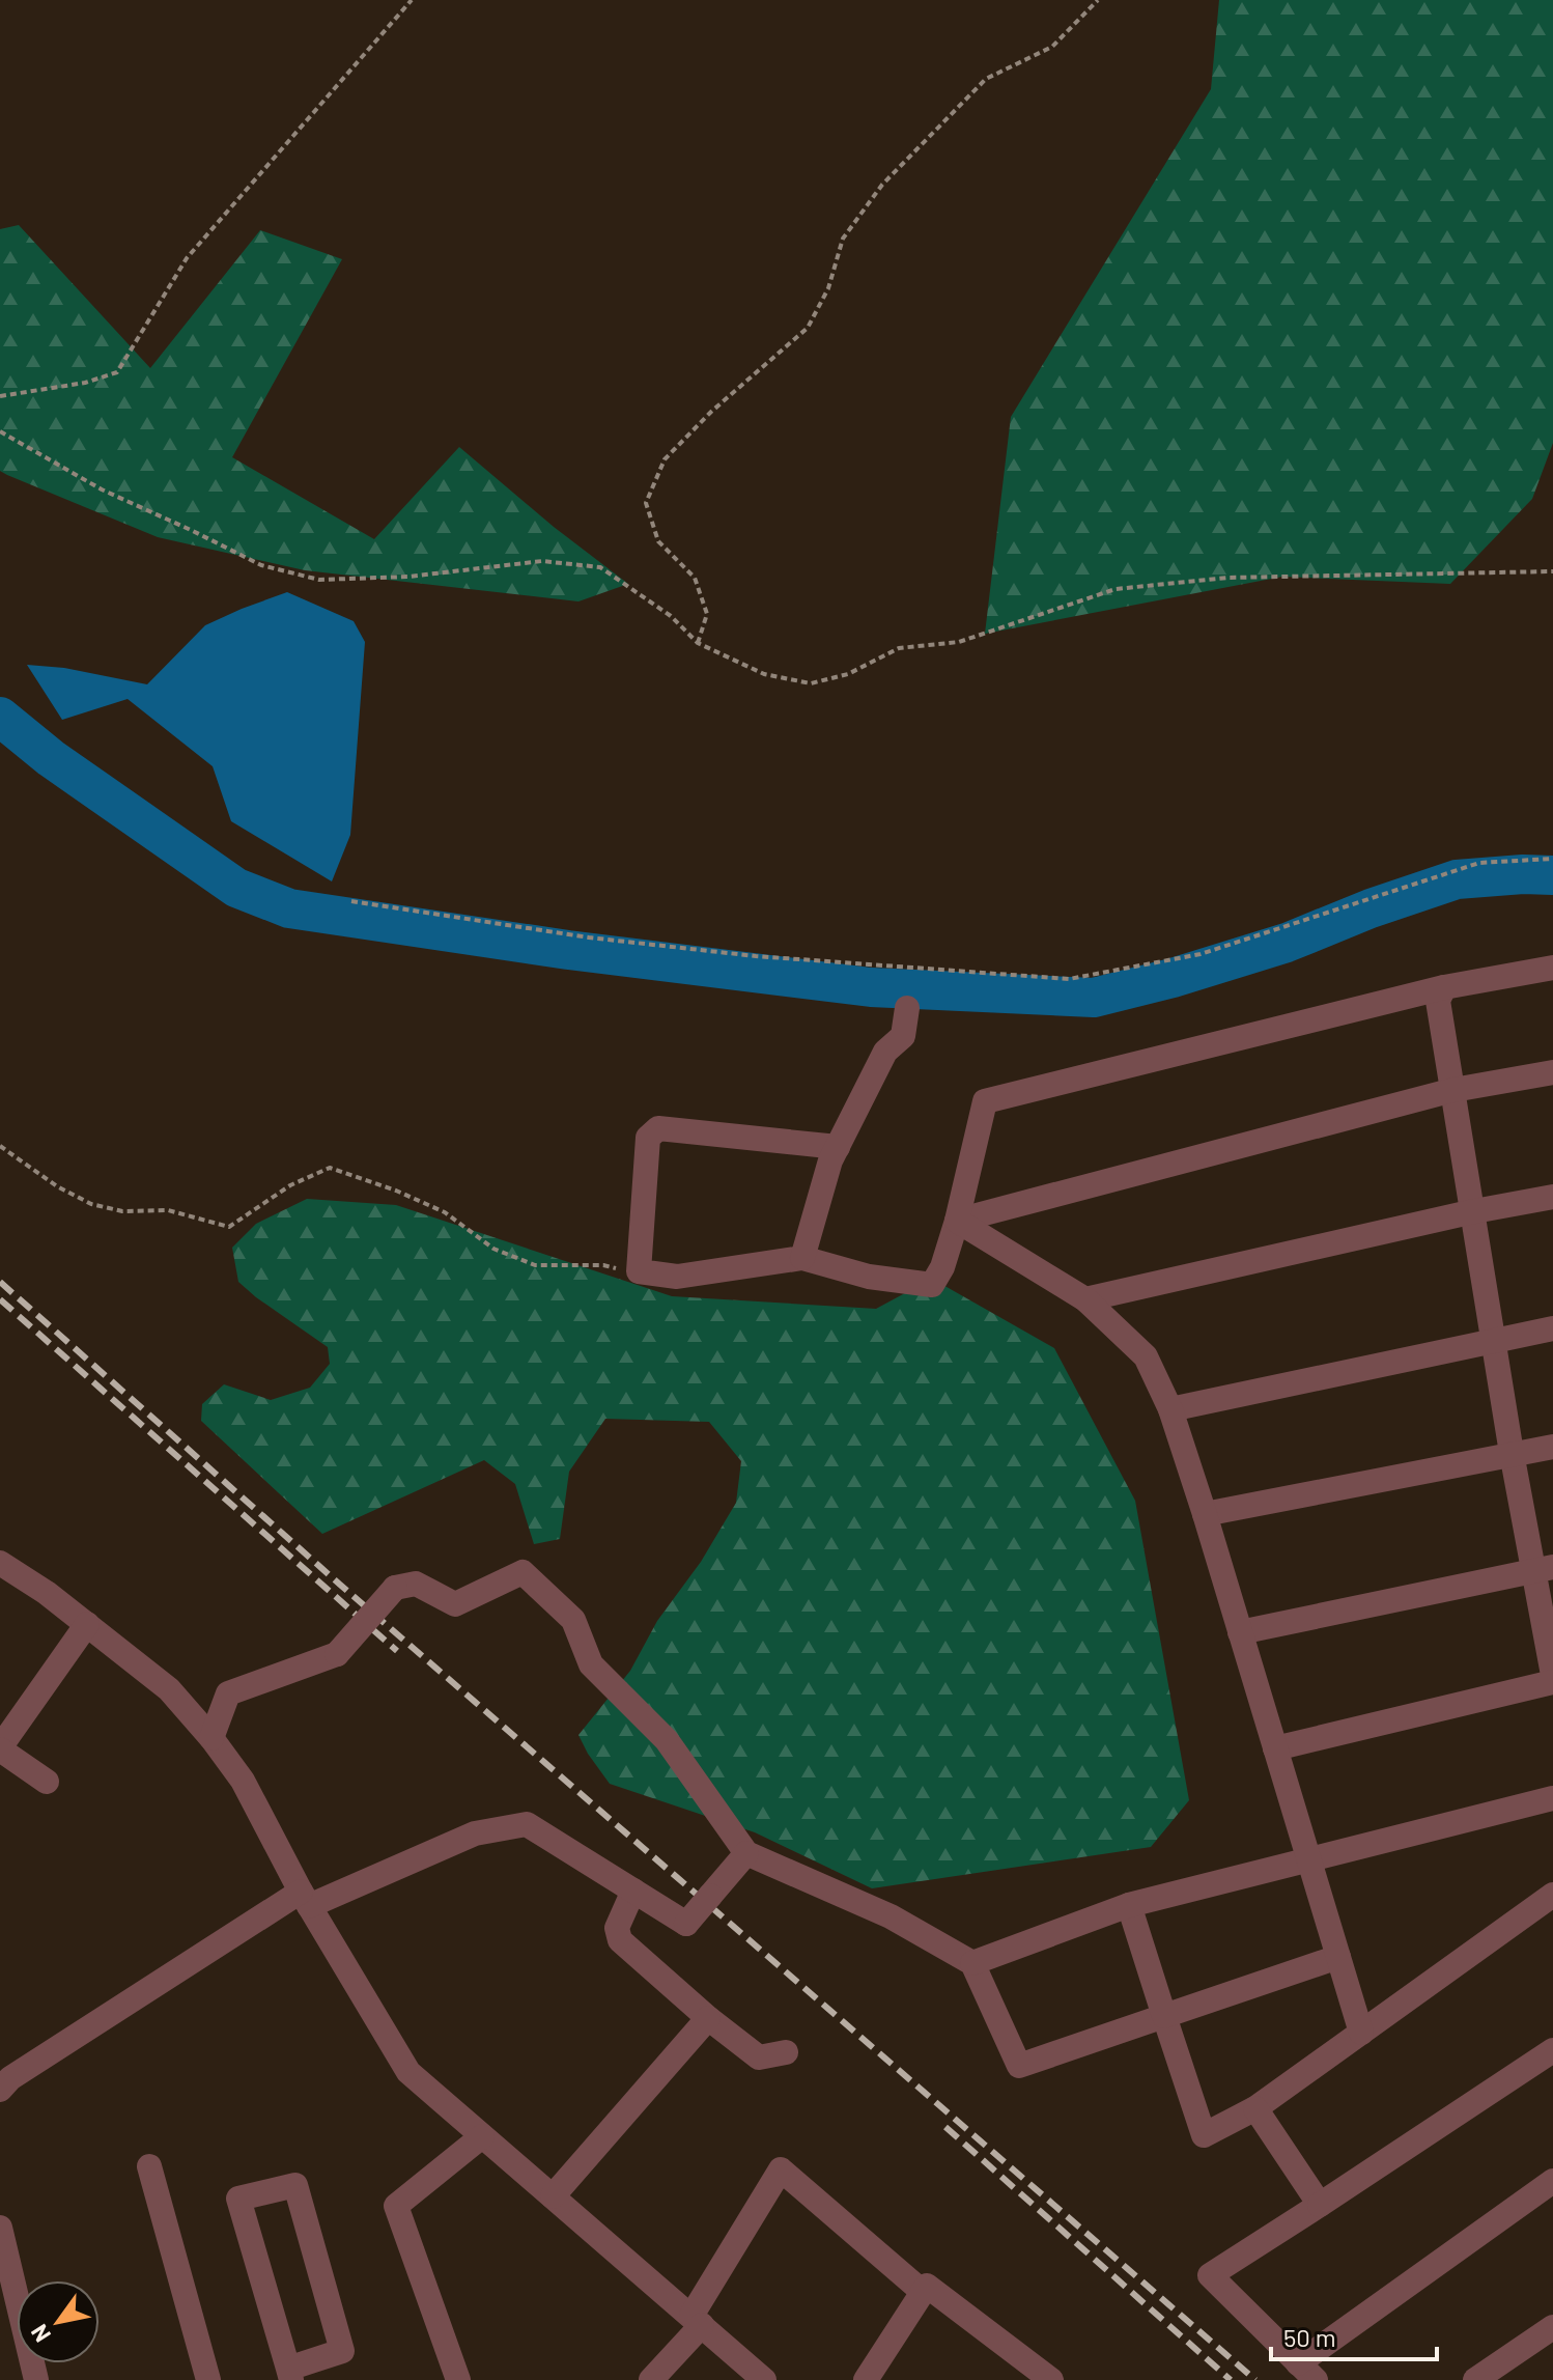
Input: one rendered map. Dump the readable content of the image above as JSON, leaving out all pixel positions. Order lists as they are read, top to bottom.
{
  "scale_bar": "50 m",
  "north": "bottom left"
}
